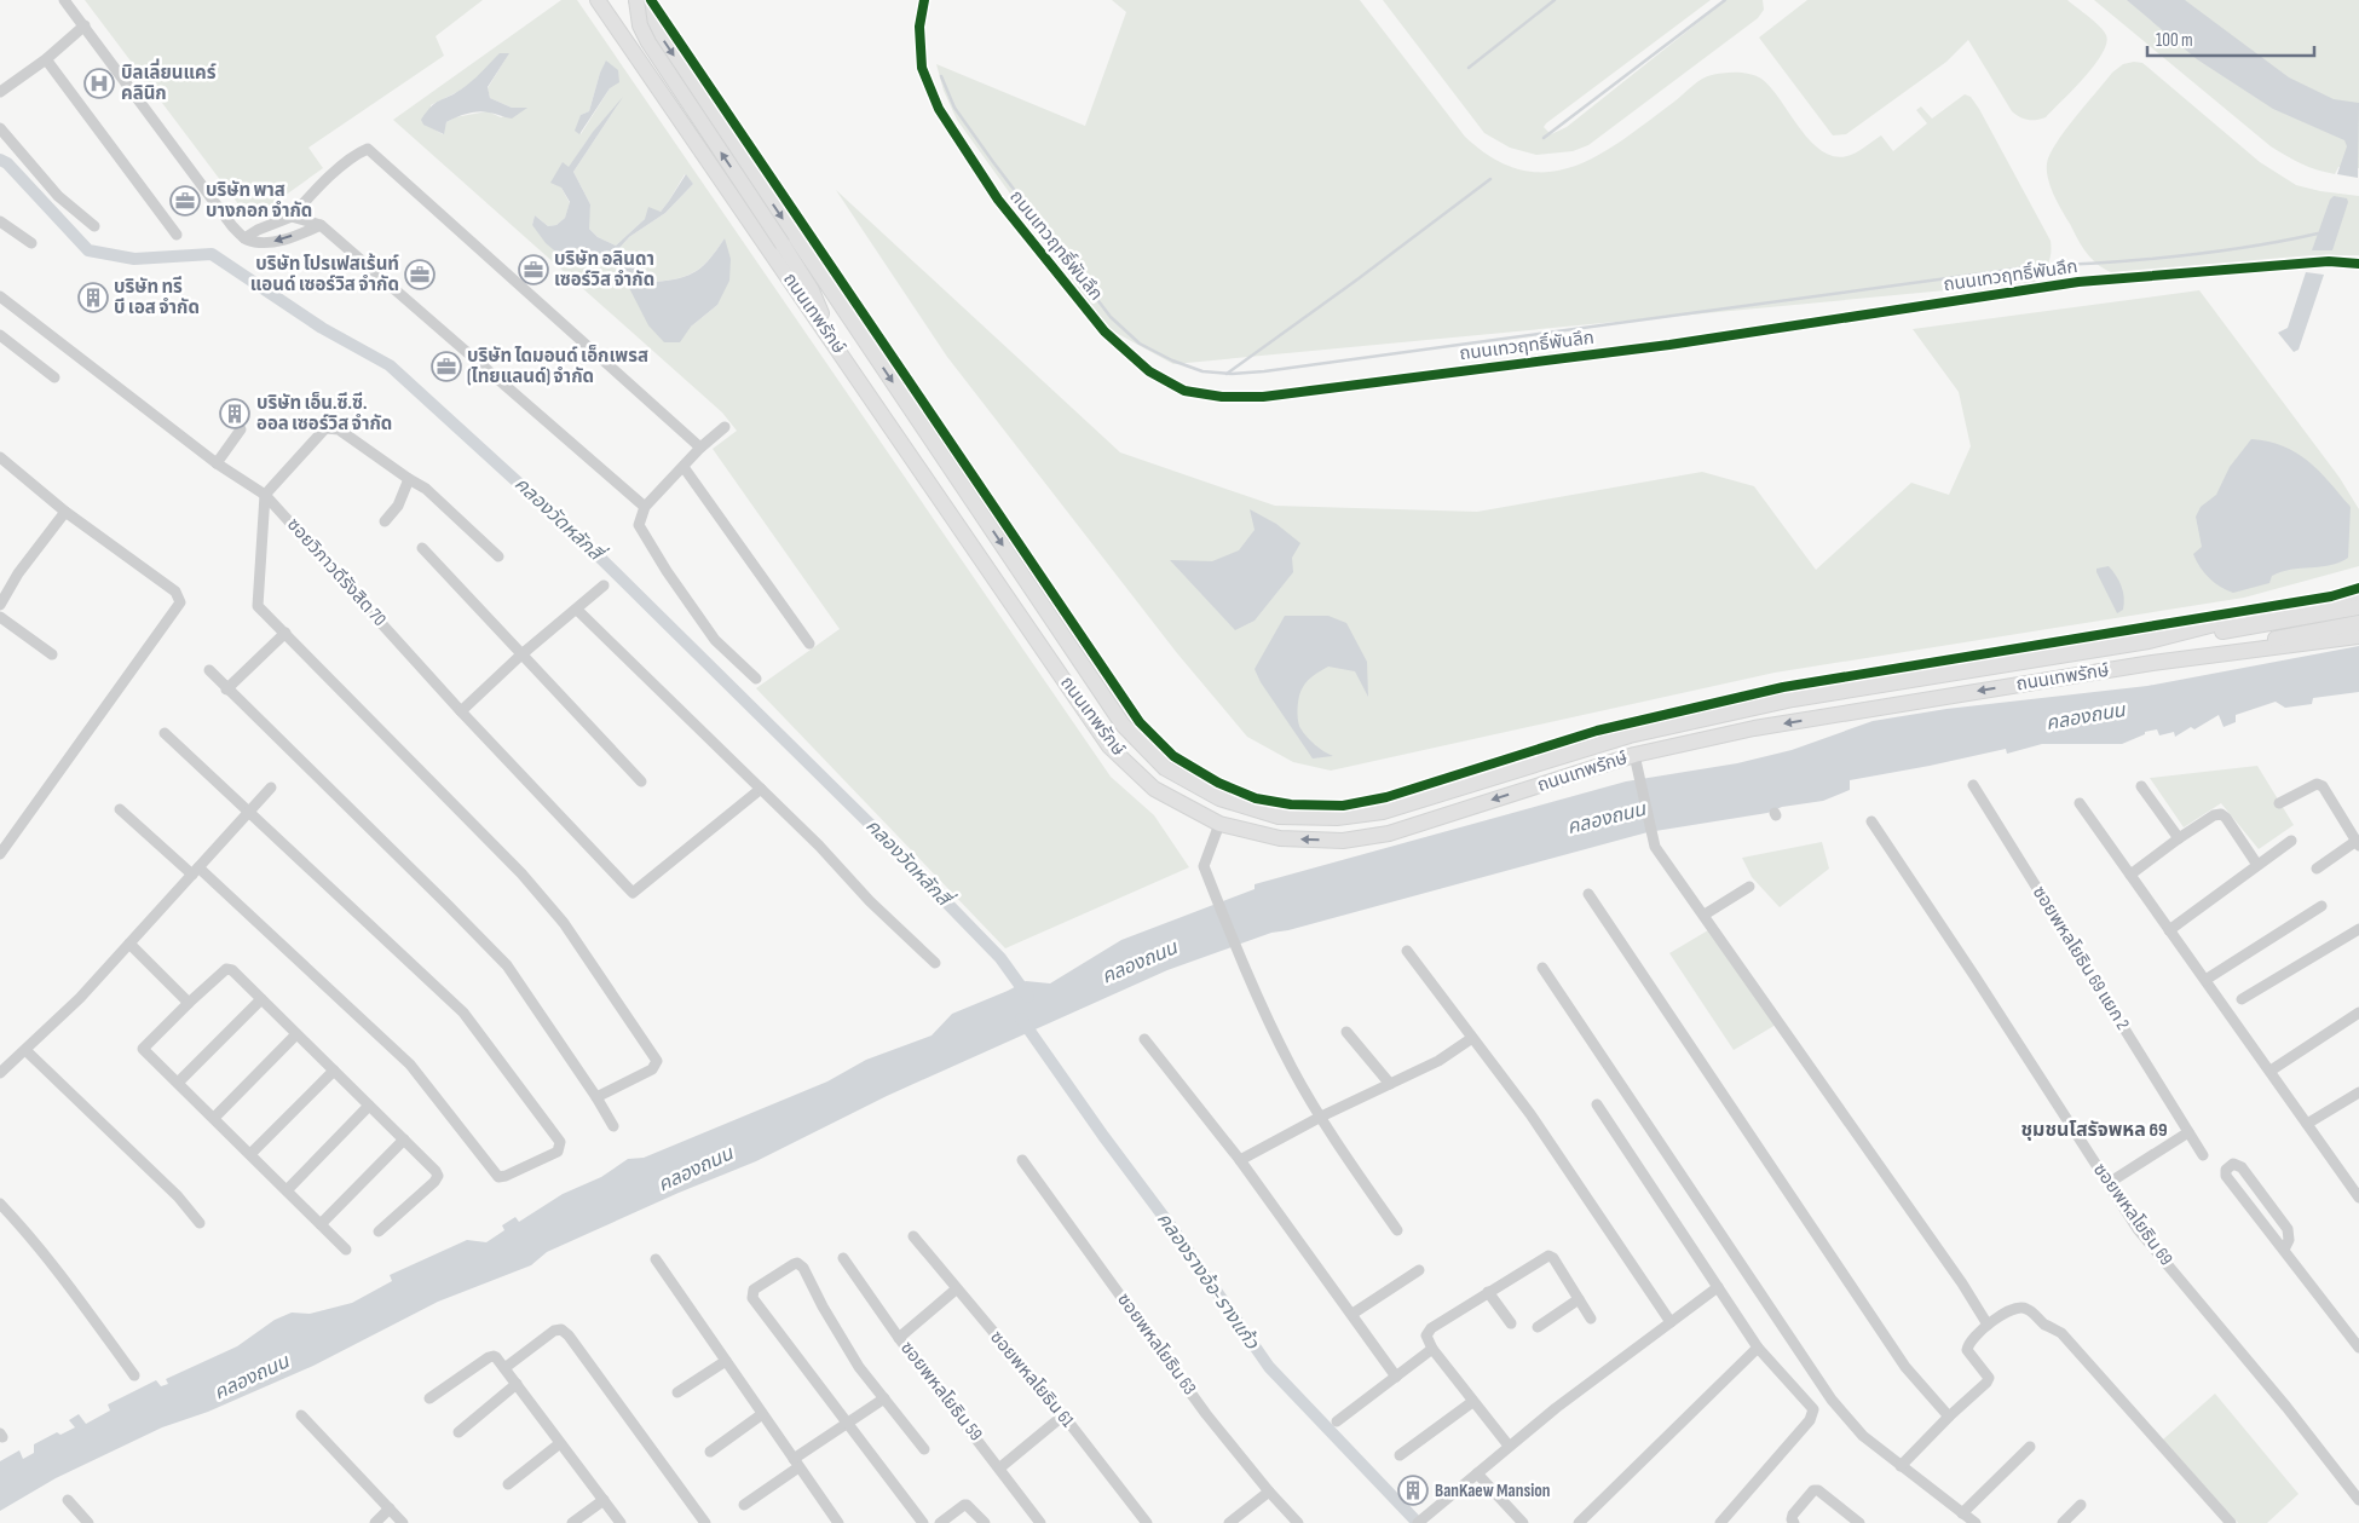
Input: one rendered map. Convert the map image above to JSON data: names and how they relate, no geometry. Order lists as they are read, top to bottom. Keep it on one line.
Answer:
{"streets":{"main road":["ถนนเทพรักษ์"],"street":["ถนนเทวฤทธิ์พันลึก","ซอยวิภาวดีรังสิต 70","ซอยพหลโยธิน 69 แยก 2","ซอยพหลโยธิน 69","ซอยพหลโยธิน 63","ซอยพหลโยธิน 61","ซอยพหลโยธิน 59"]},"districts":["ชุมชนโสรัจพหล 69"],"water":["คลองวัดหลักสี่","คลองถนน","คลองรางอ้อ-รางแก้ว"],"places":{"hospital":["บิลเลี่ยนแคร์ คลินิก"],"office":["บริษัท พาส บางกอก จำกัด","บริษัท อลินดา เซอร์วิส จำกัด","บริษัท โปรเฟสเร้นท์ แอนด์ เซอร์วิส จำกัด","บริษัท ไดมอนด์ เอ็กเพรส (ไทยแลนด์) จำกัด"],"building":["บริษัท ทรี บี เอส จำกัด","บริษัท เอ็น.ซี.ซี. ออล เซอร์วิส จำกัด","BanKaew Mansion"]},"scale_bar":"100 m"}
